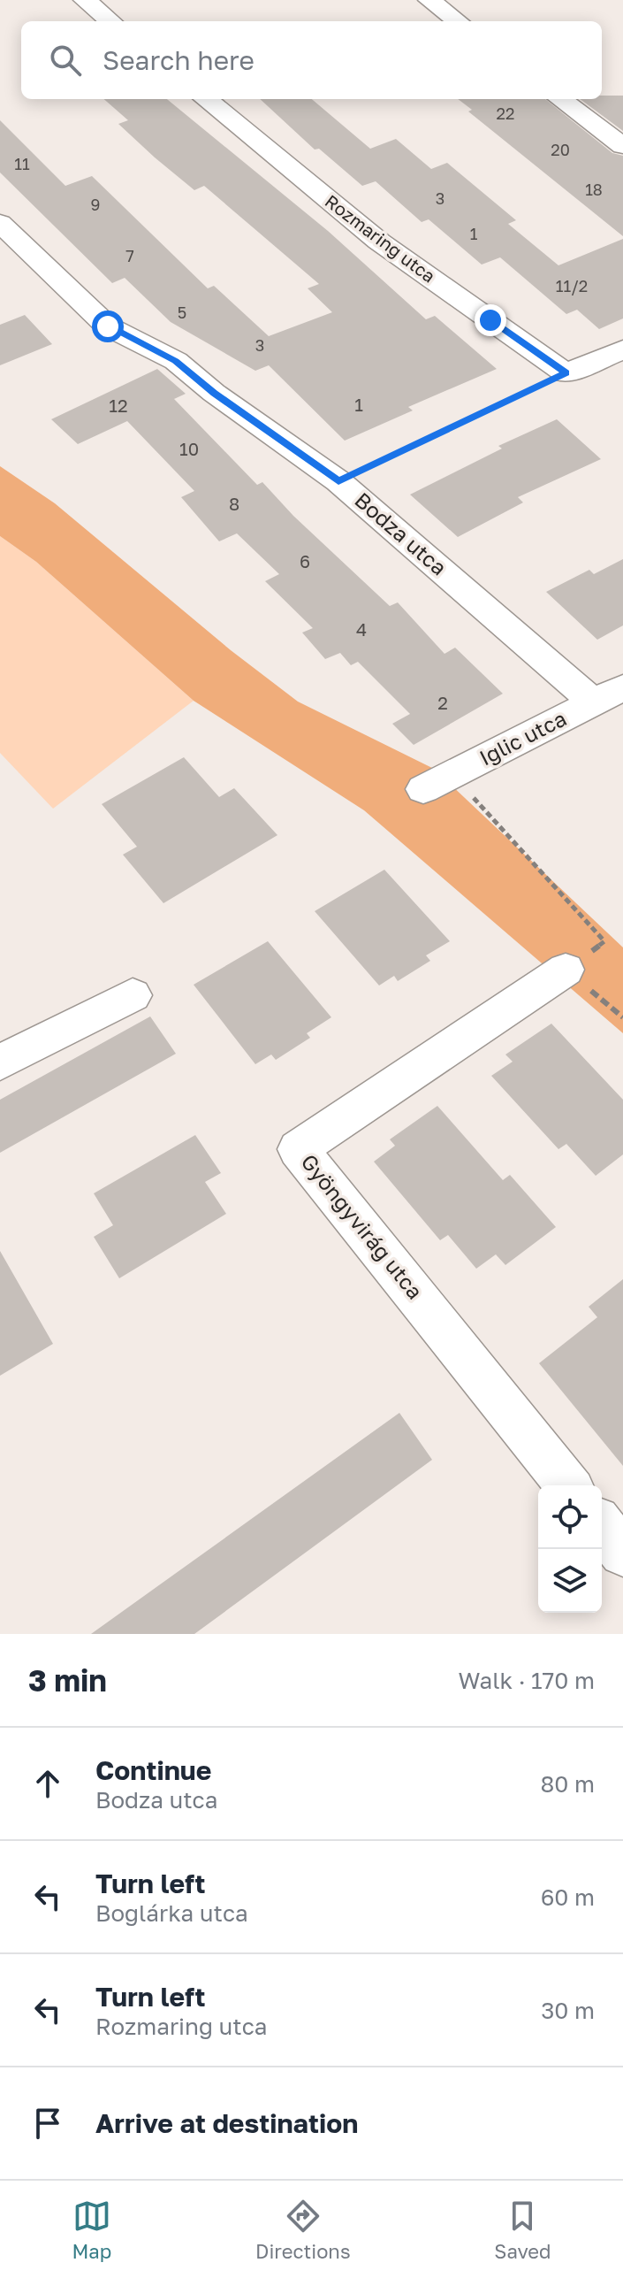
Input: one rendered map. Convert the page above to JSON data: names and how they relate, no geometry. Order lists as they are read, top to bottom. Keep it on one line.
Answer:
{"streets":{"street":["Rozmaring utca","Bodza utca","Iglic utca","Gyöngyvirág utca"]},"crossings":[["Bodza utca","Iglic utca"]],"house_numbers":["22","20","11","18","3","9","1","7","11/2","5","3","1","12","10","8","6","4","2"],"page":{"search":"Search here","heading":["3 min","Walk · 170 m"],"list":[["Continue","Bodza utca","80 m"],["Turn left","Boglárka utca","60 m"],["Turn left","Rozmaring utca","30 m"],"Arrive at destination"],"nav":["Map","Directions","Saved"]}}
